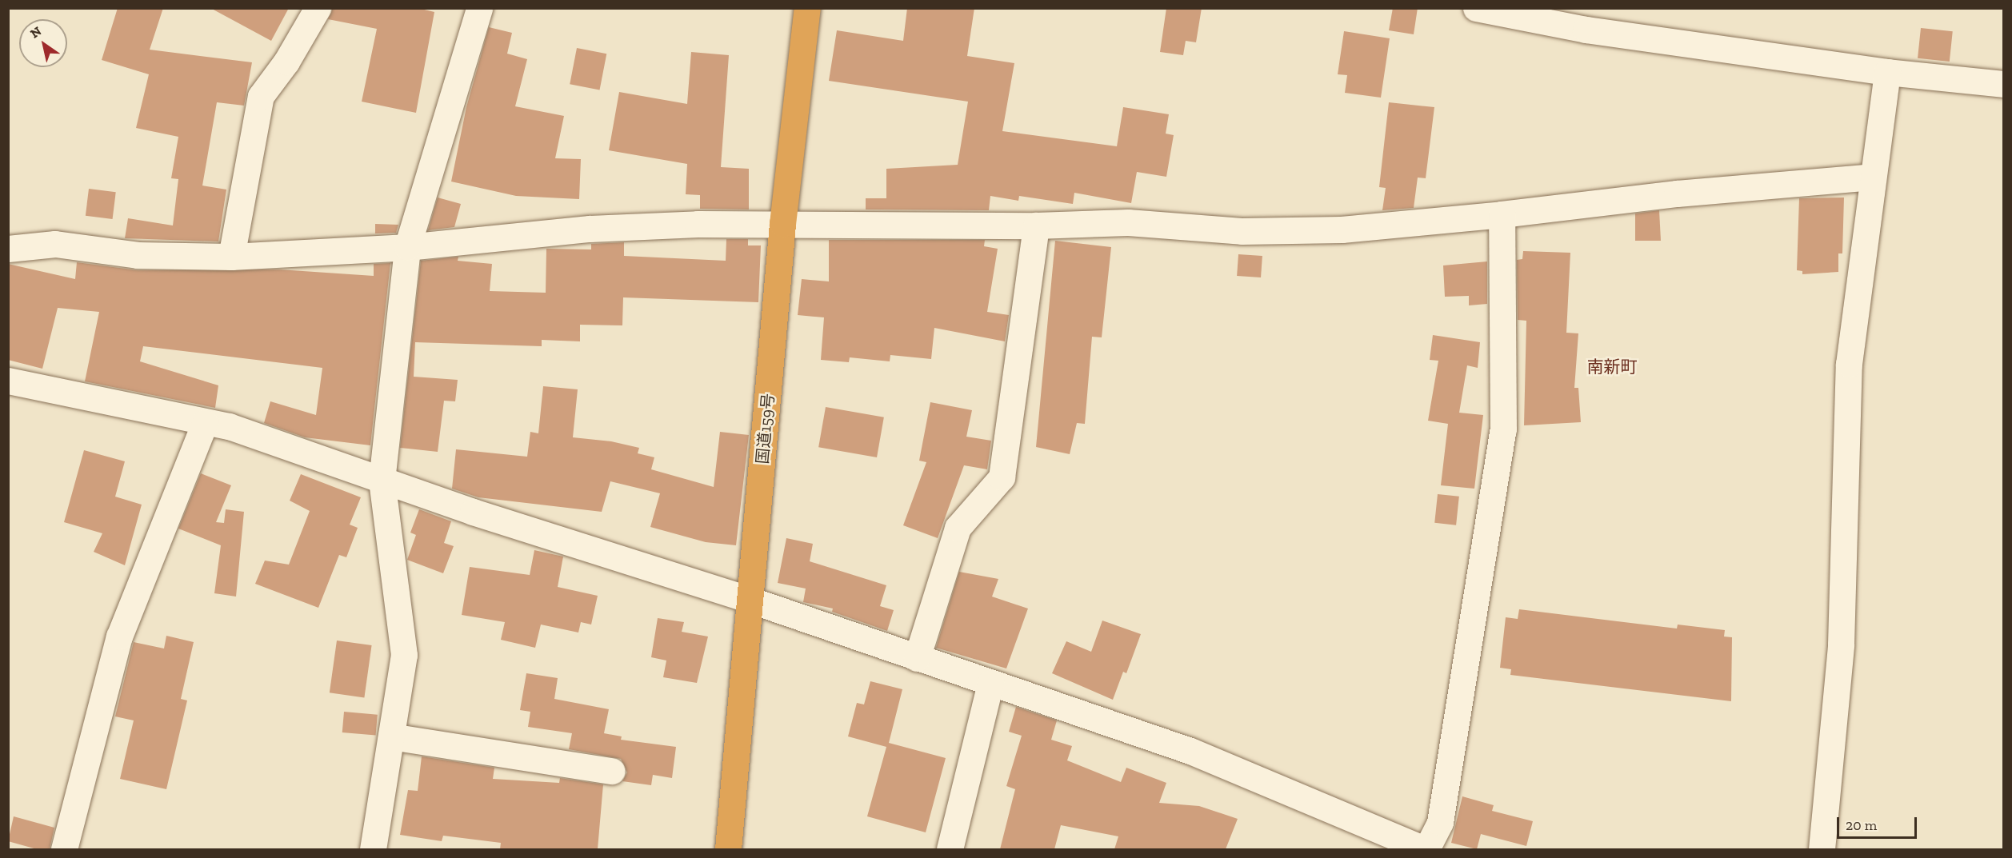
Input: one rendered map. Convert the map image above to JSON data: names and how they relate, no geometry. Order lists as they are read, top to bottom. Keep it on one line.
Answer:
{"streets":{"highway":["国道159号"]},"districts":["南新町"],"scale_bar":"20 m","north":"top left"}
